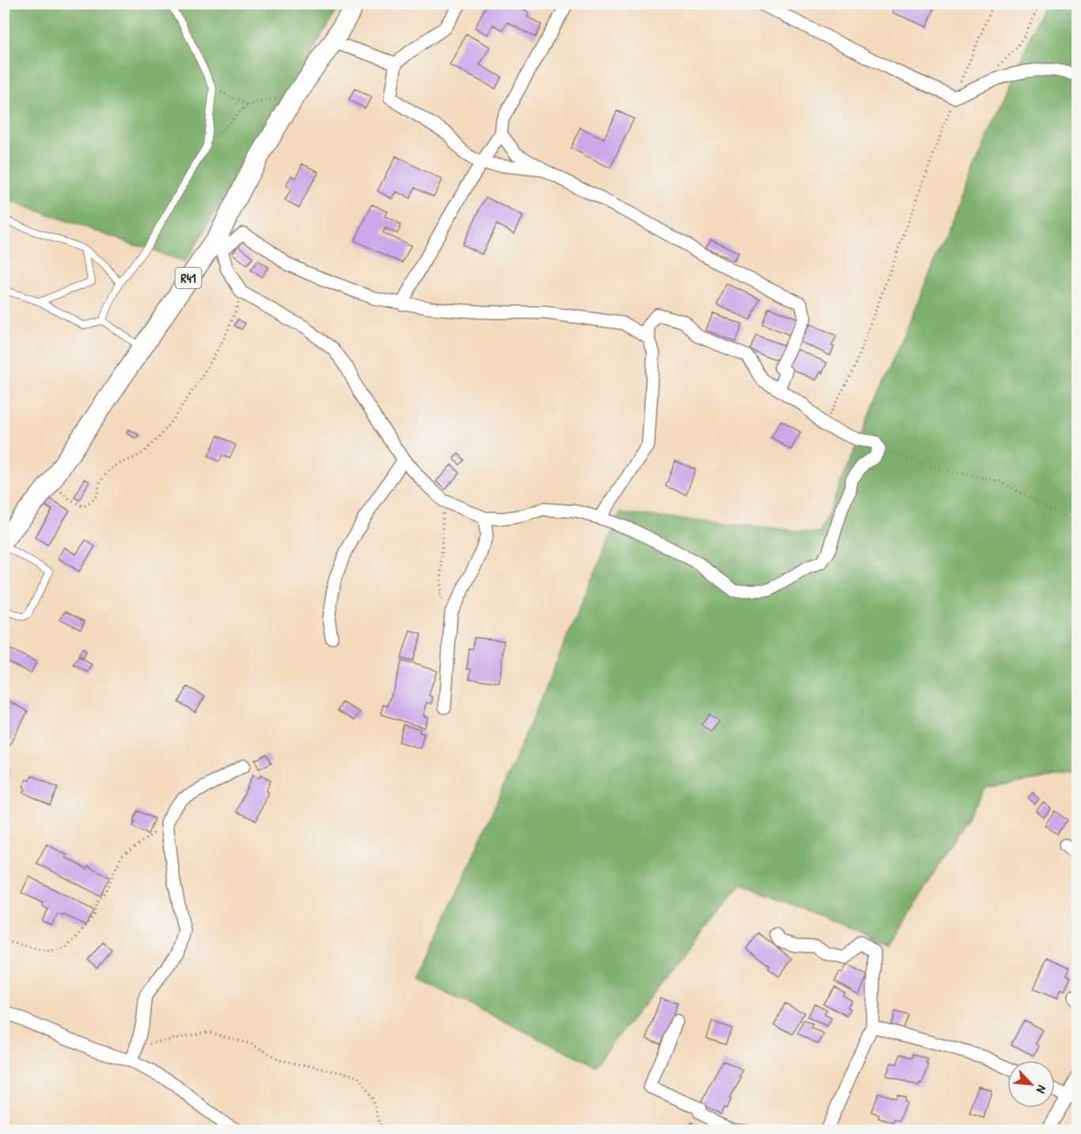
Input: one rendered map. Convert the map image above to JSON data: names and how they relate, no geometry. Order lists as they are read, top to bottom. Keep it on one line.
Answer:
{"streets":{"main road":["R41"]},"north":"bottom right"}
